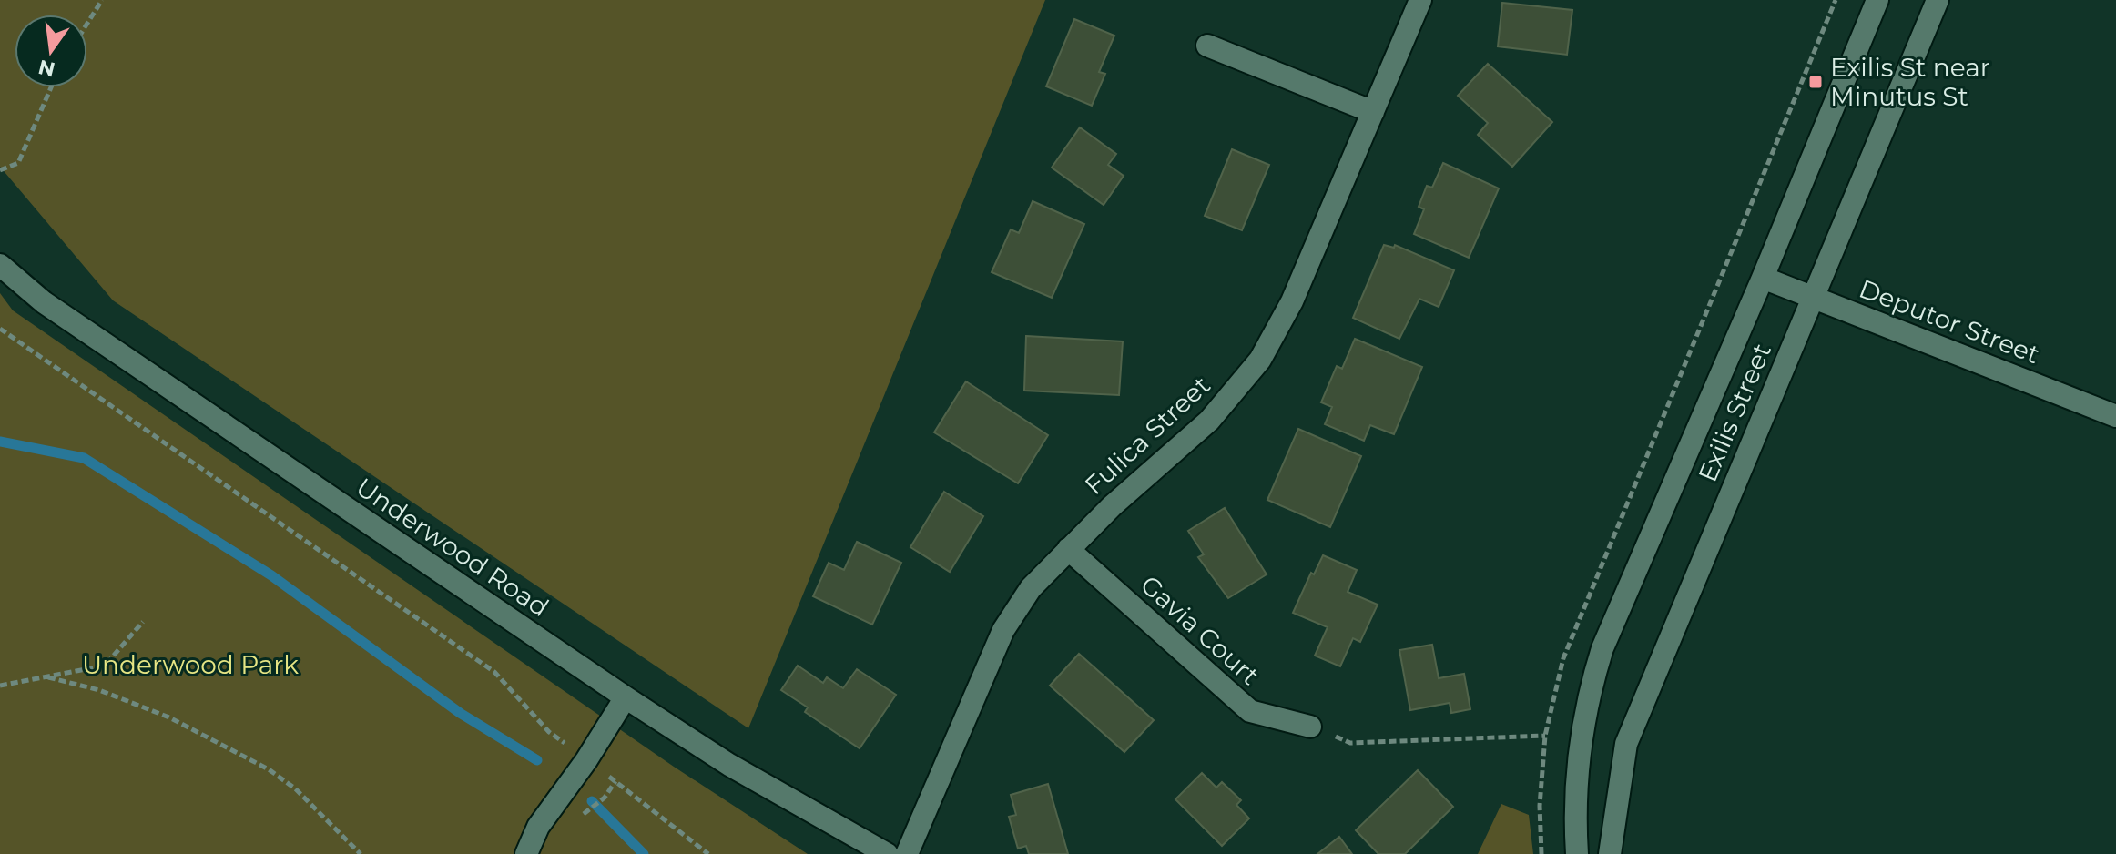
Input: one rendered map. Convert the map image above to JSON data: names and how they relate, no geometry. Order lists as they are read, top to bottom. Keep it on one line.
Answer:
{"streets":{"street":["Deputor Street","Exilis Street","Fulica Street","Underwood Road","Gavia Court"]},"crossings":[["Deputor Street","Exilis Street"],["Fulica Street","Gavia Court"]],"parks":["Underwood Park"],"places":{"transit":["Exilis St near Minutus St"]},"north":"bottom"}
